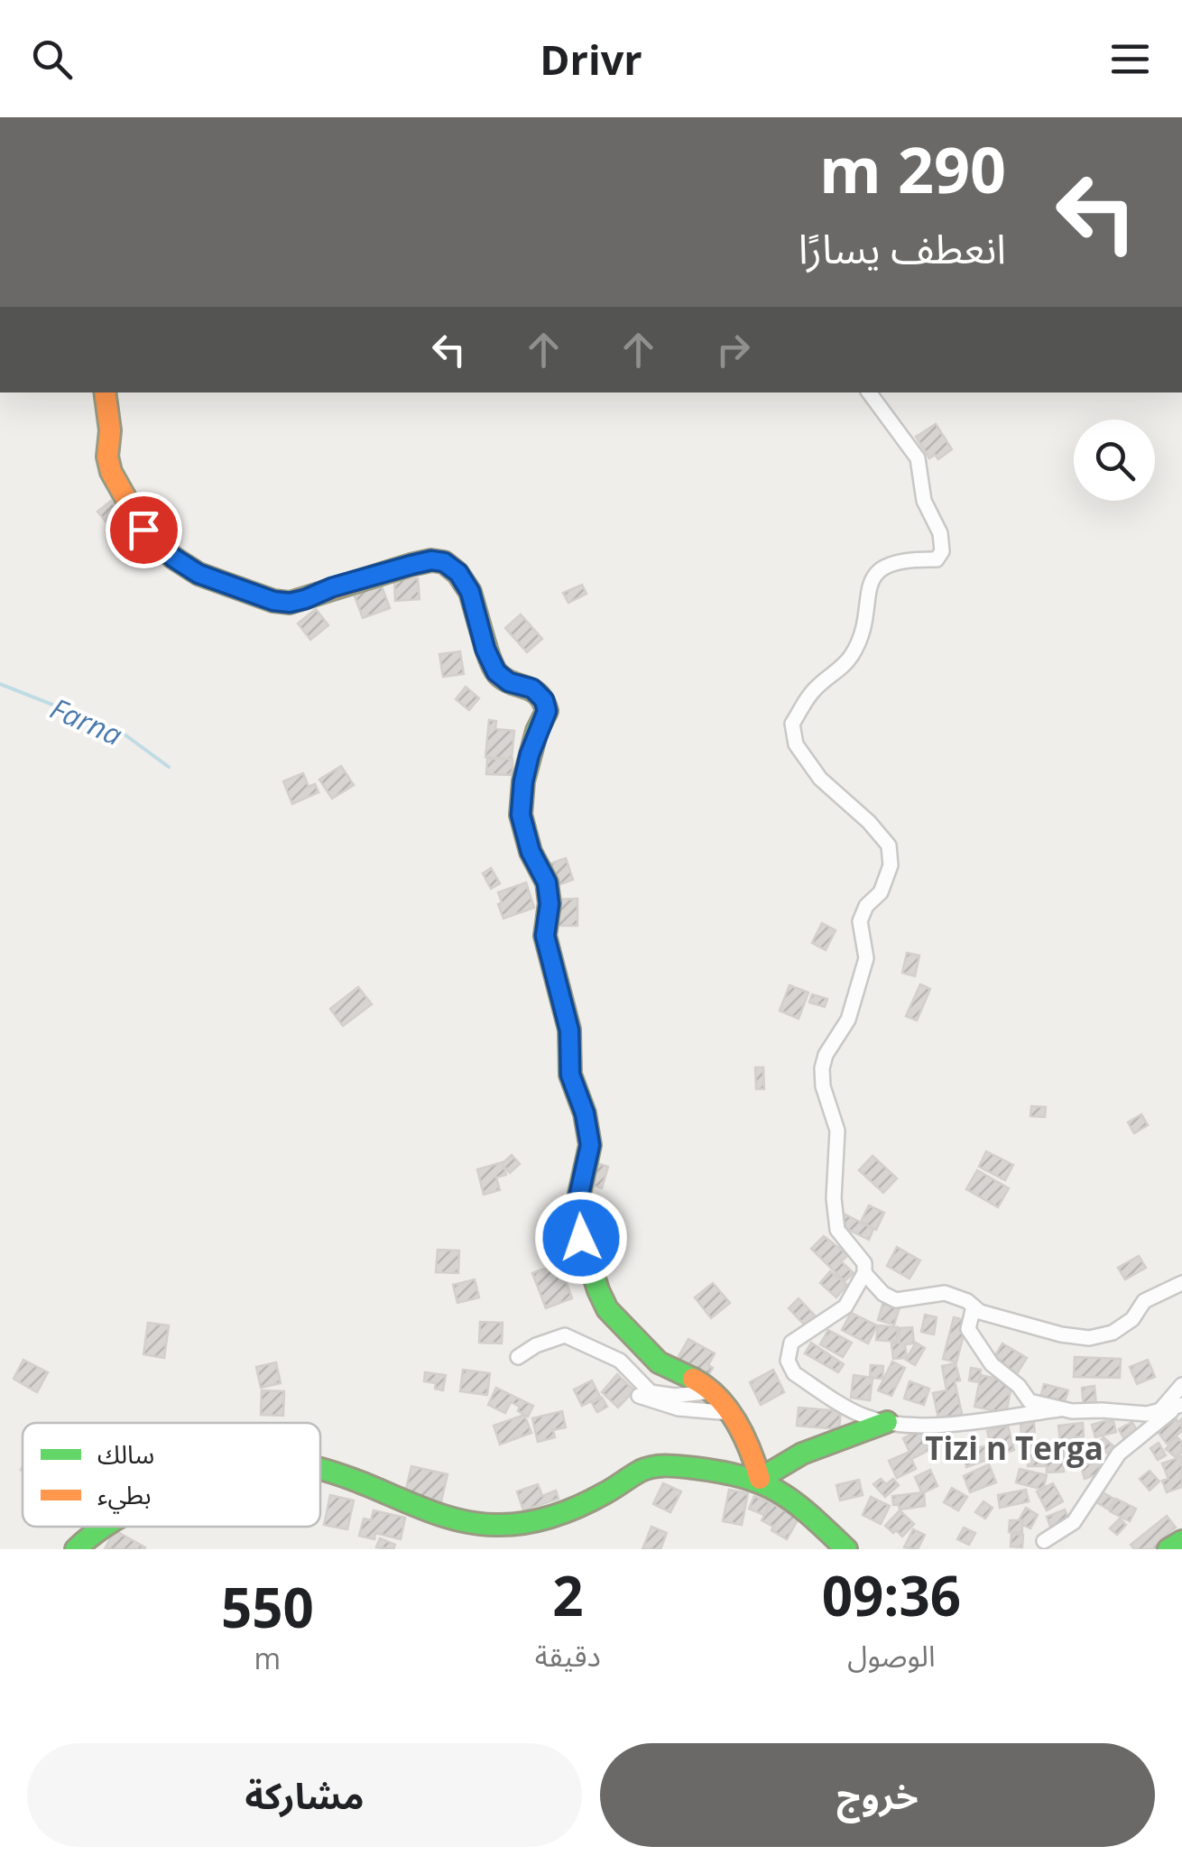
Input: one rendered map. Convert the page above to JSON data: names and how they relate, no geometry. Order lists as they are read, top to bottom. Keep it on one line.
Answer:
{"districts":["Tizi n Terga"],"water":["Farna"],"legend":["سالك","بطيء"],"page":{"header":"Drivr","turn":["290 m","انعطف يسارًا"],"eta":["09:36","الوصول","2","دقيقة","550","m"],"buttons":["خروج","مشاركة"]}}
